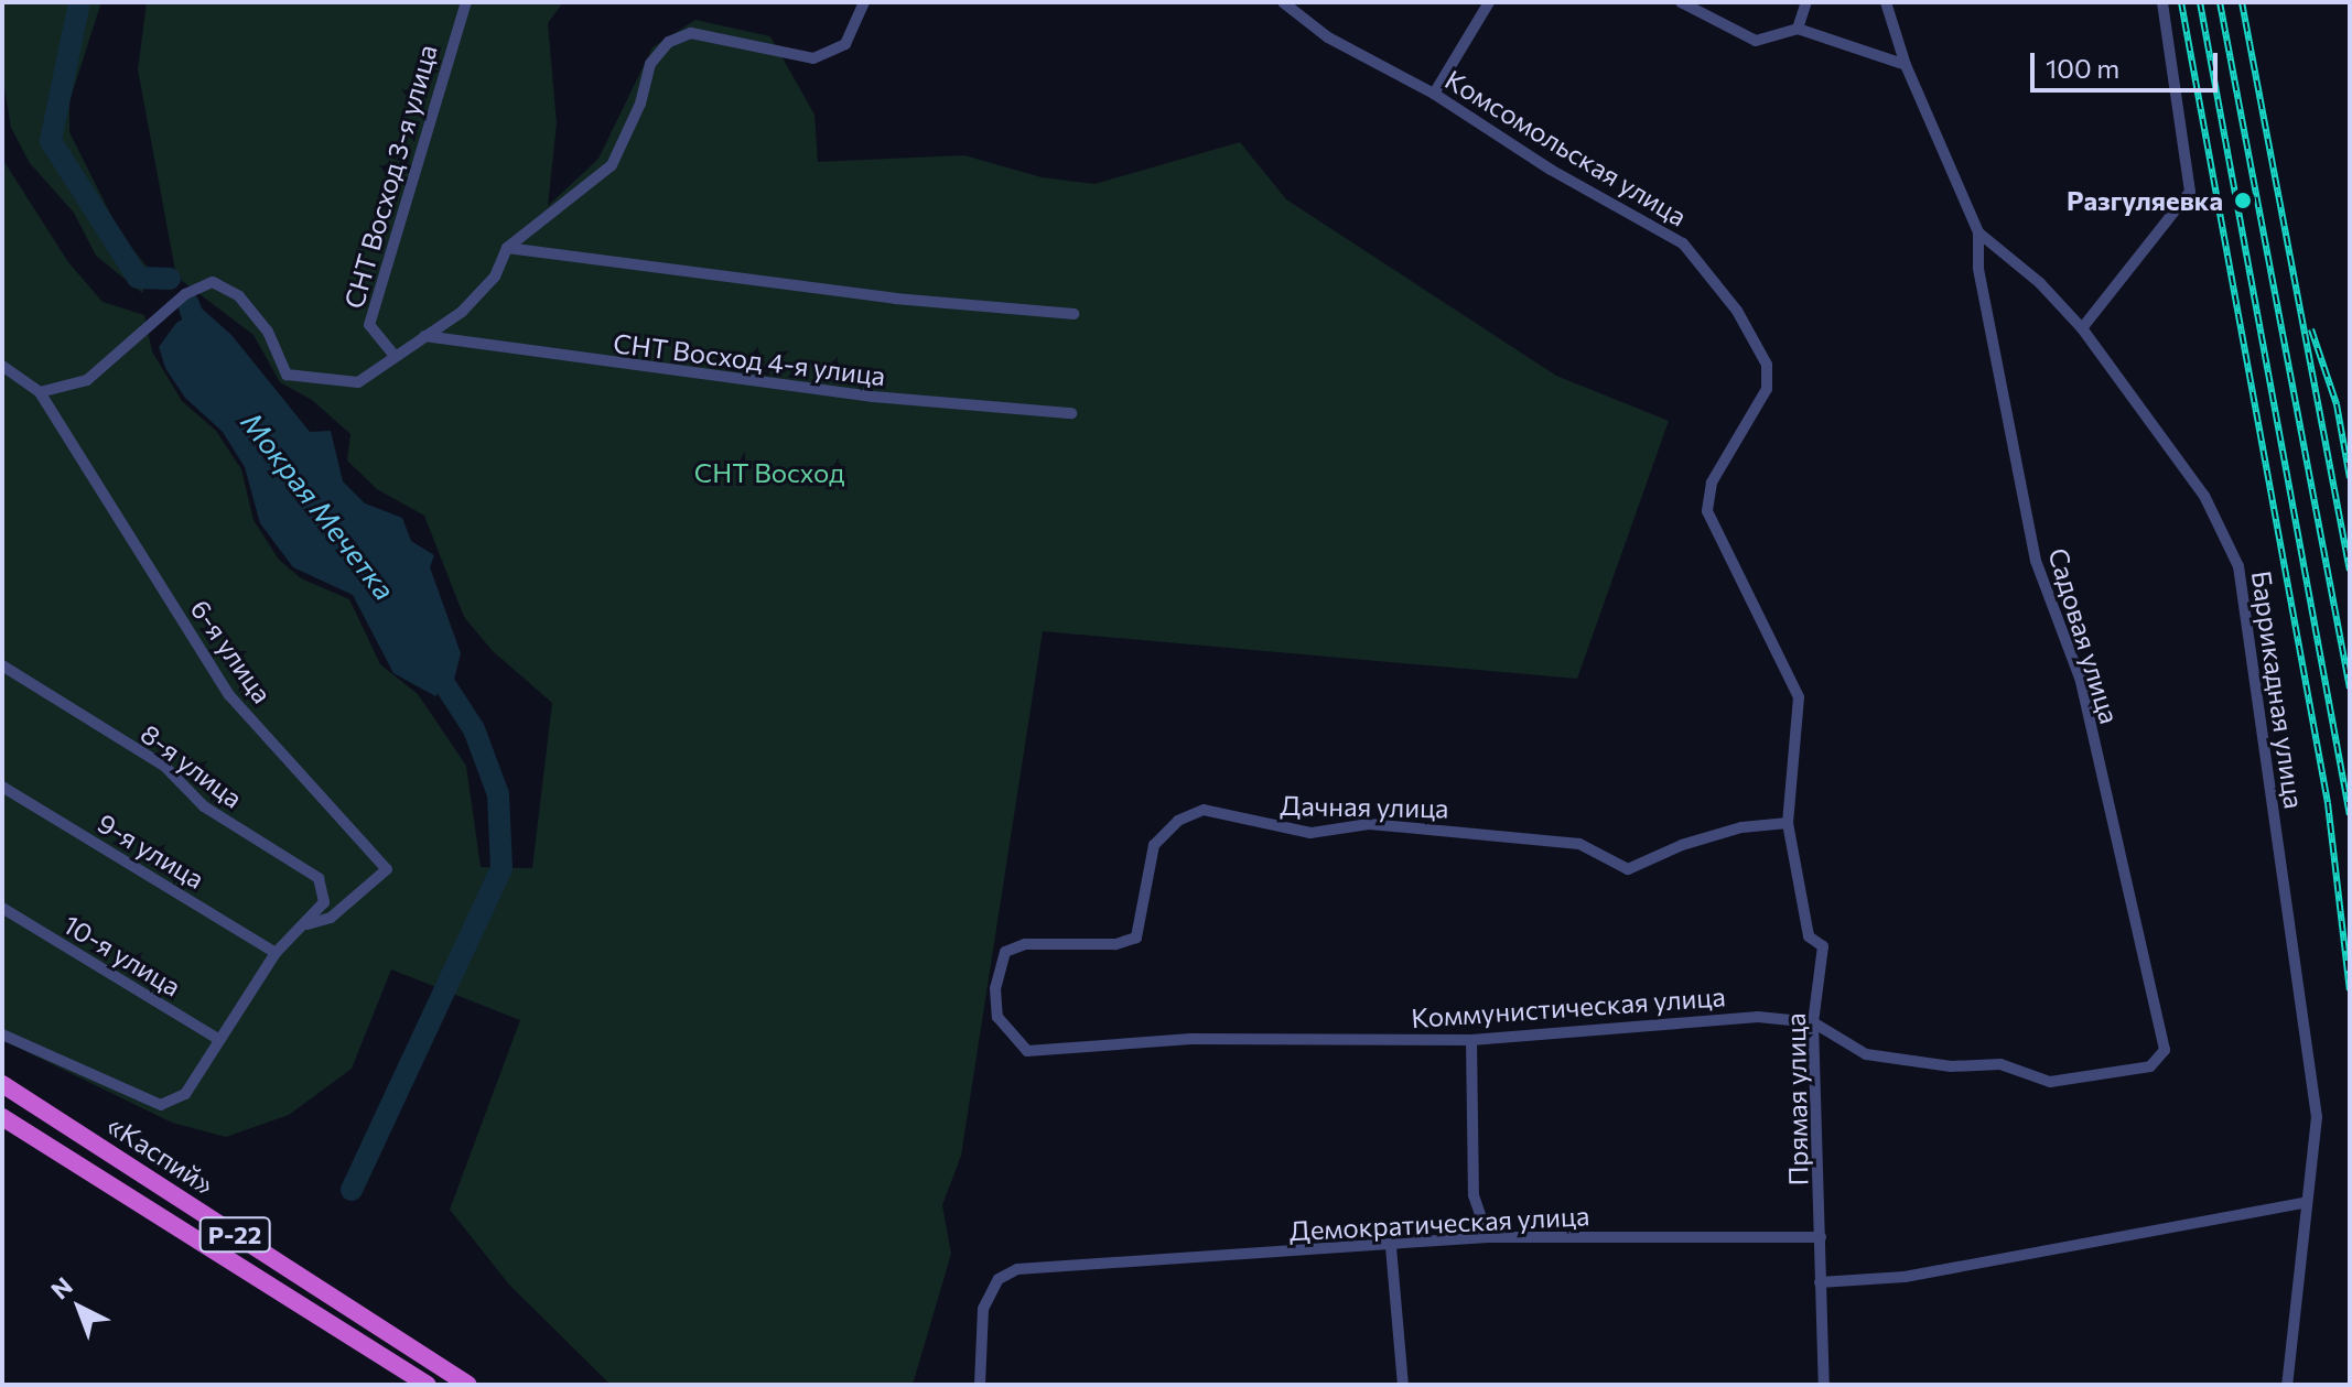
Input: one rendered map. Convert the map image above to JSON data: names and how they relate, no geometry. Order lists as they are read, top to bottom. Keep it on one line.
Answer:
{"streets":{"highway":["«Каспий»","Р-22"],"street":["Комсомольская улица","СНТ Восход 3-я улица","СНТ Восход 4-я улица","Садовая улица","6-я улица","Баррикадная улица","8-я улица","Дачная улица","9-я улица","10-я улица","Коммунистическая улица","Прямая улица","Демократическая улица"]},"crossings":[["Комсомольская улица","Дачная улица"],["Комсомольская улица","Прямая улица"],["Садовая улица","Баррикадная улица"],["Садовая улица","Коммунистическая улица"],["6-я улица","8-я улица"],["8-я улица","9-я улица"],["8-я улица","10-я улица"],["Дачная улица","Коммунистическая улица"],["Дачная улица","Прямая улица"],["Коммунистическая улица","Прямая улица"],["Прямая улица","Демократическая улица"]],"water":["Мокрая Мечетка"],"parks":["СНТ Восход"],"places":["Разгуляевка"],"scale_bar":"100 m","north":"top left"}
